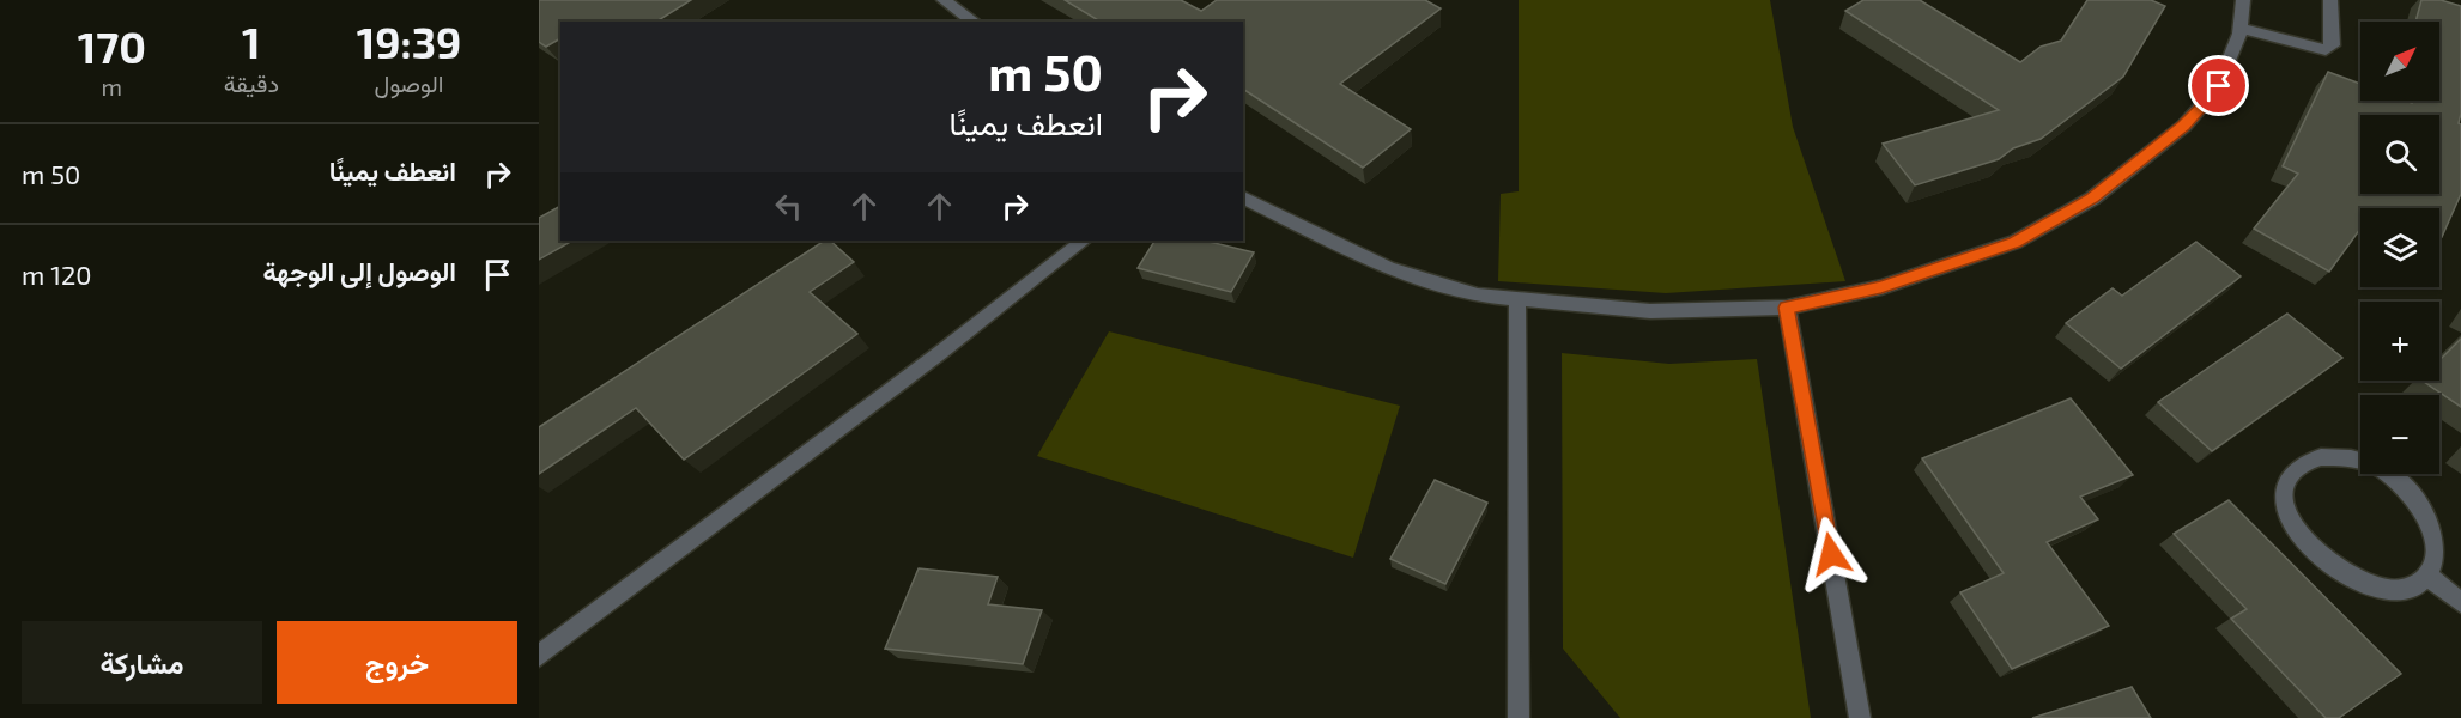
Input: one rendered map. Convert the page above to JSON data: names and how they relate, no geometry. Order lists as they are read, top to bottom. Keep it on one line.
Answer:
{"north":"top right","page":{"eta":["19:39","الوصول","1","دقيقة","170","m"],"map_buttons":["+","−"],"turn":["50 m","انعطف يمينًا"],"list":[{"name":"انعطف يمينًا","value":"50 m"},{"name":"الوصول إلى الوجهة","value":"120 m"}],"buttons":["خروج","مشاركة"]}}
